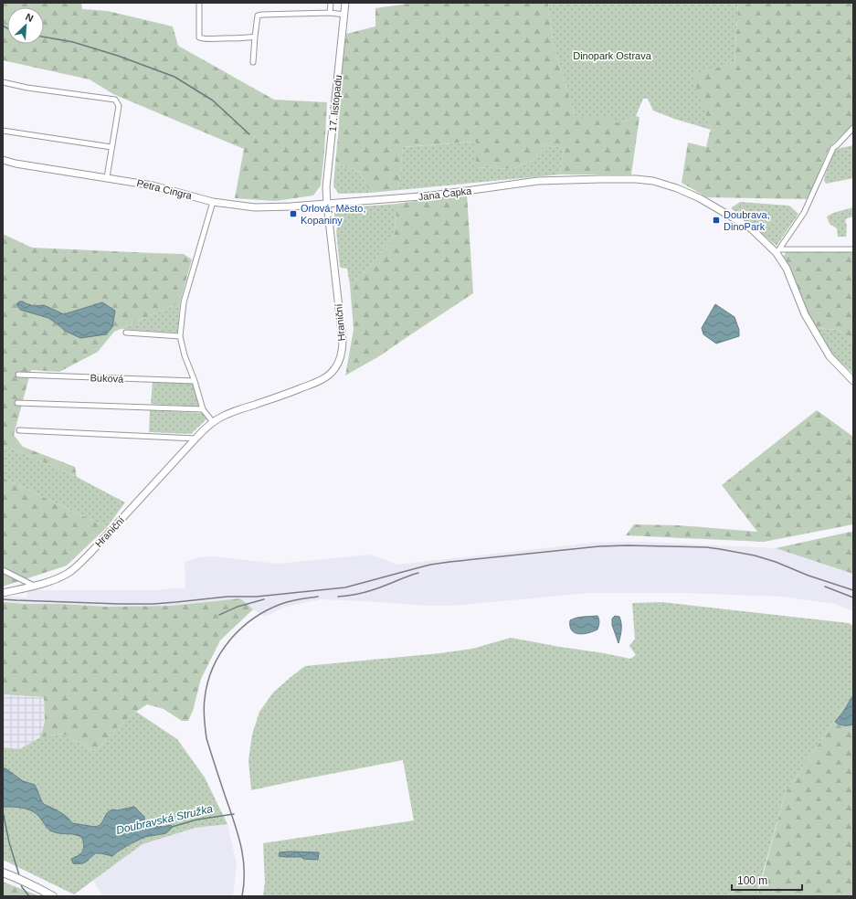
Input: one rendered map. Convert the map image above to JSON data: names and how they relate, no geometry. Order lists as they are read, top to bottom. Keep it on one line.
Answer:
{"streets":{"street":["17. listopadu","Petra Cingra","Jana Čapka","Hraniční","Buková"]},"crossings":[["17. listopadu","Petra Cingra"],["17. listopadu","Jana Čapka"],["17. listopadu","Hraniční"],["Petra Cingra","Jana Čapka"],["Petra Cingra","Hraniční"],["Jana Čapka","Hraniční"]],"water":["Doubravská Stružka"],"parks":["Dinopark Ostrava"],"places":{"transit":["Orlová, Město, Kopaniny","Doubrava, DinoPark"]},"scale_bar":"100 m","north":"top right"}
